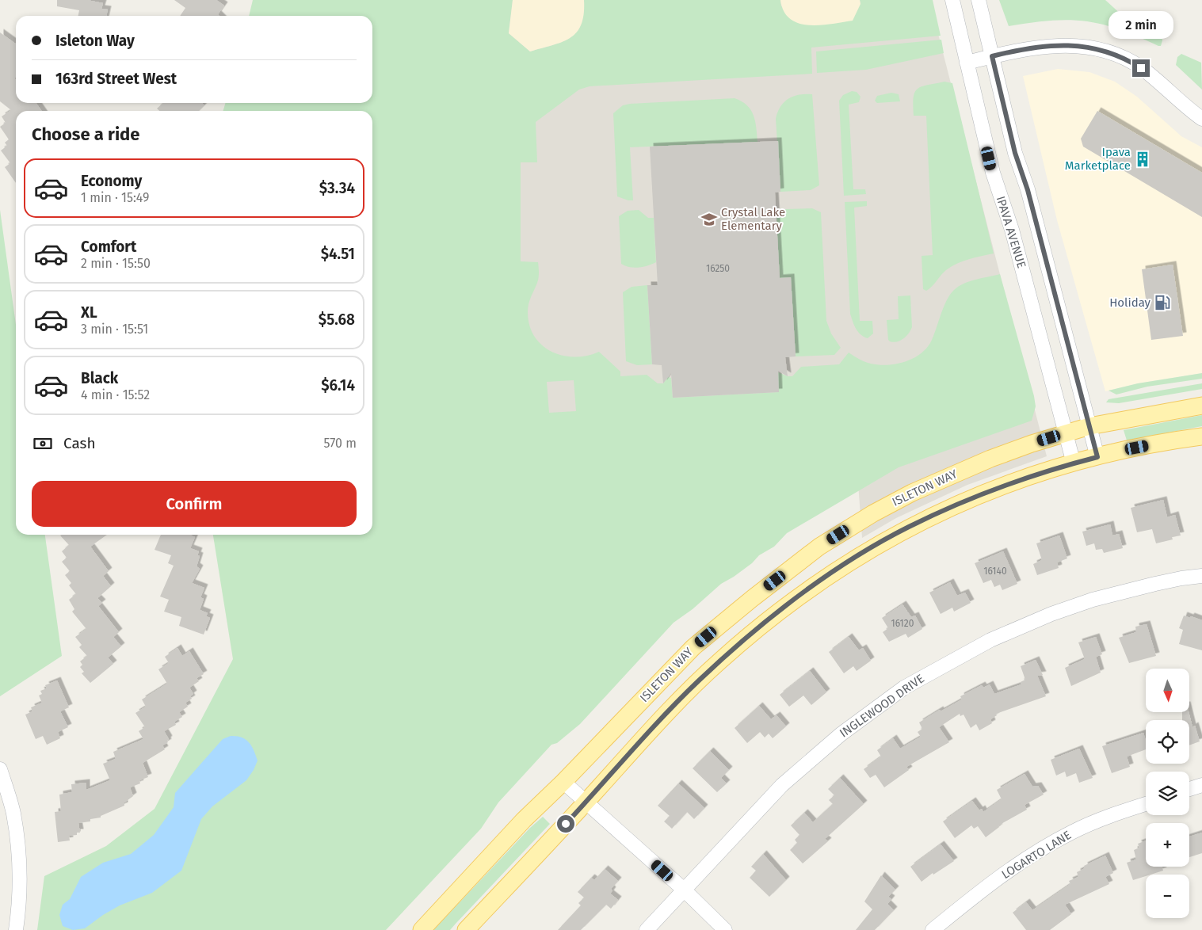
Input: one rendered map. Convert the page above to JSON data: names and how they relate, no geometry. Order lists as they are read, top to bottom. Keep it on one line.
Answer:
{"streets":{"main road":["ISLETON WAY"],"street":["IPAVA AVENUE","INGLEWOOD DRIVE","LOGARTO LANE"]},"crossings":[["IPAVA AVENUE","ISLETON WAY"]],"places":{"building":["Ipava Marketplace"],"school or university":["Crystal Lake Elementary"],"fuel station":["Holiday"]},"house_numbers":["16250","16140","16120"],"north":"bottom","page":{"bubble":"2 min","banner":["Isleton Way","163rd Street West"],"heading":"Choose a ride","list":[{"name":"Economy","note":"1 min · 15:49","value":"$3.34"},{"name":"Comfort","note":"2 min · 15:50","value":"$4.51"},{"name":"XL","note":"3 min · 15:51","value":"$5.68"},{"name":"Black","note":"4 min · 15:52","value":"$6.14"}],"pay":["Cash","570 m"],"buttons":"Confirm","map_buttons":["+","−"]}}
